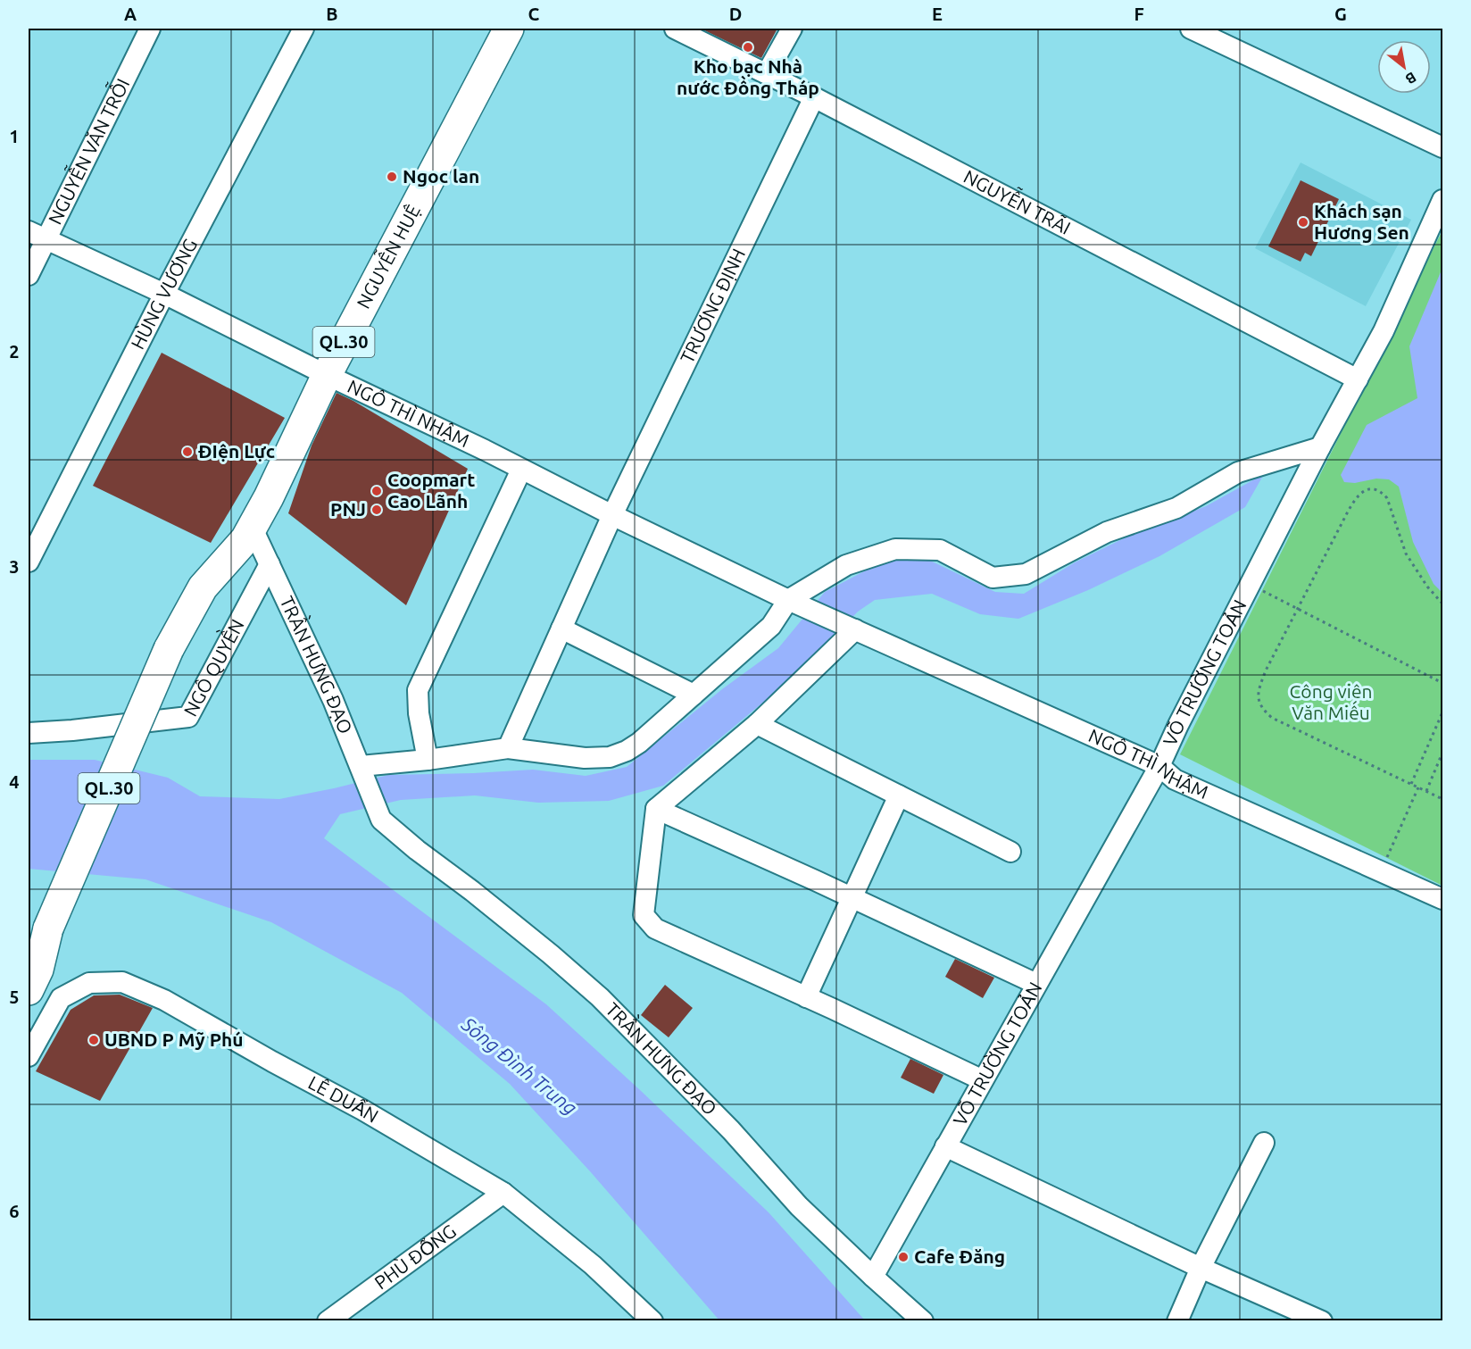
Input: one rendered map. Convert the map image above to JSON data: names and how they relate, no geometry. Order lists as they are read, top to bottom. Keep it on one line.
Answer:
{"streets":{"highway":["NGUYỄN HUỆ","QL.30"],"street":["NGUYỄN VĂN TRỖI","NGUYỄN TRÃI","HÙNG VƯƠNG","TRƯƠNG ĐỊNH","NGÔ THÌ NHẬM","TRẦN HƯNG ĐẠO","NGÔ QUYỀN","VÕ TRƯỜNG TOẢN","LÊ DUẨN","PHÙ ĐỔNG"]},"crossings":[["NGUYỄN VĂN TRỖI","NGÔ THÌ NHẬM"],["NGUYỄN TRÃI","TRƯƠNG ĐỊNH"],["NGUYỄN TRÃI","VÕ TRƯỜNG TOẢN"],["NGUYỄN HUỆ","QL.30"],["NGUYỄN HUỆ","NGÔ THÌ NHẬM"],["NGUYỄN HUỆ","TRẦN HƯNG ĐẠO"],["HÙNG VƯƠNG","NGÔ THÌ NHẬM"],["TRƯƠNG ĐỊNH","NGÔ THÌ NHẬM"],["NGÔ THÌ NHẬM","VÕ TRƯỜNG TOẢN"],["TRẦN HƯNG ĐẠO","NGÔ QUYỀN"],["TRẦN HƯNG ĐẠO","VÕ TRƯỜNG TOẢN"],["LÊ DUẨN","PHÙ ĐỔNG"]],"water":["Sông Đình Trung"],"parks":["Công viên Văn Miếu"],"places":["Kho bạc Nhà nước Đồng Tháp","Ngoc lan","Khách sạn Hương Sen","ĐIện Lực","Coopmart Cao Lãnh","PNJ","UBND P Mỹ Phú","Cafe Đăng"],"north":"bottom right","grid":{"columns":["A","B","C","D","E","F","G"],"rows":["1","2","3","4","5","6"]}}
